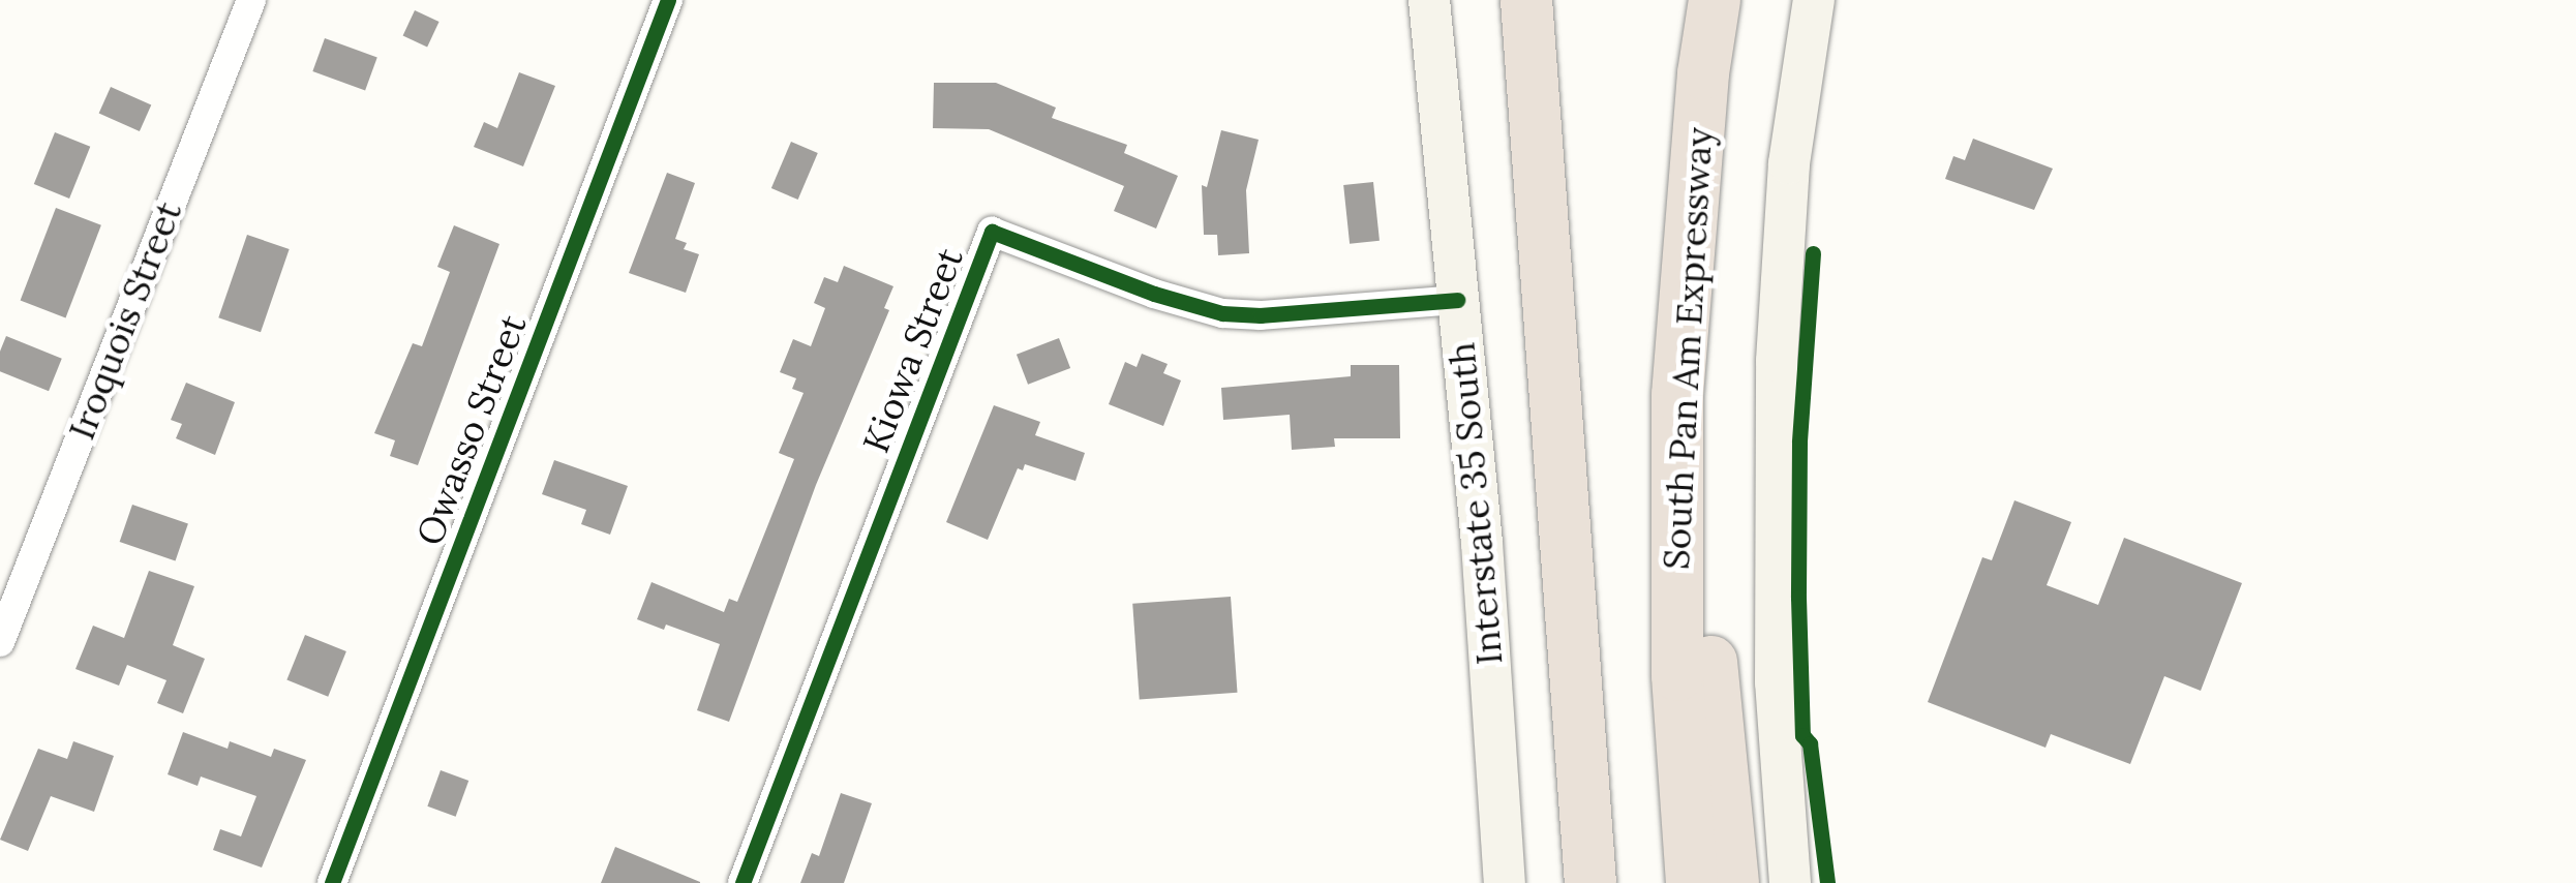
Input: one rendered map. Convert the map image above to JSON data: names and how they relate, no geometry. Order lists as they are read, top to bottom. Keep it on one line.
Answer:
{"streets":{"highway":["South Pan Am Expressway"],"main road":["Interstate 35 South"],"street":["Iroquois Street","Kiowa Street","Owasso Street"]},"crossings":[["Kiowa Street","Interstate 35 South"]]}
